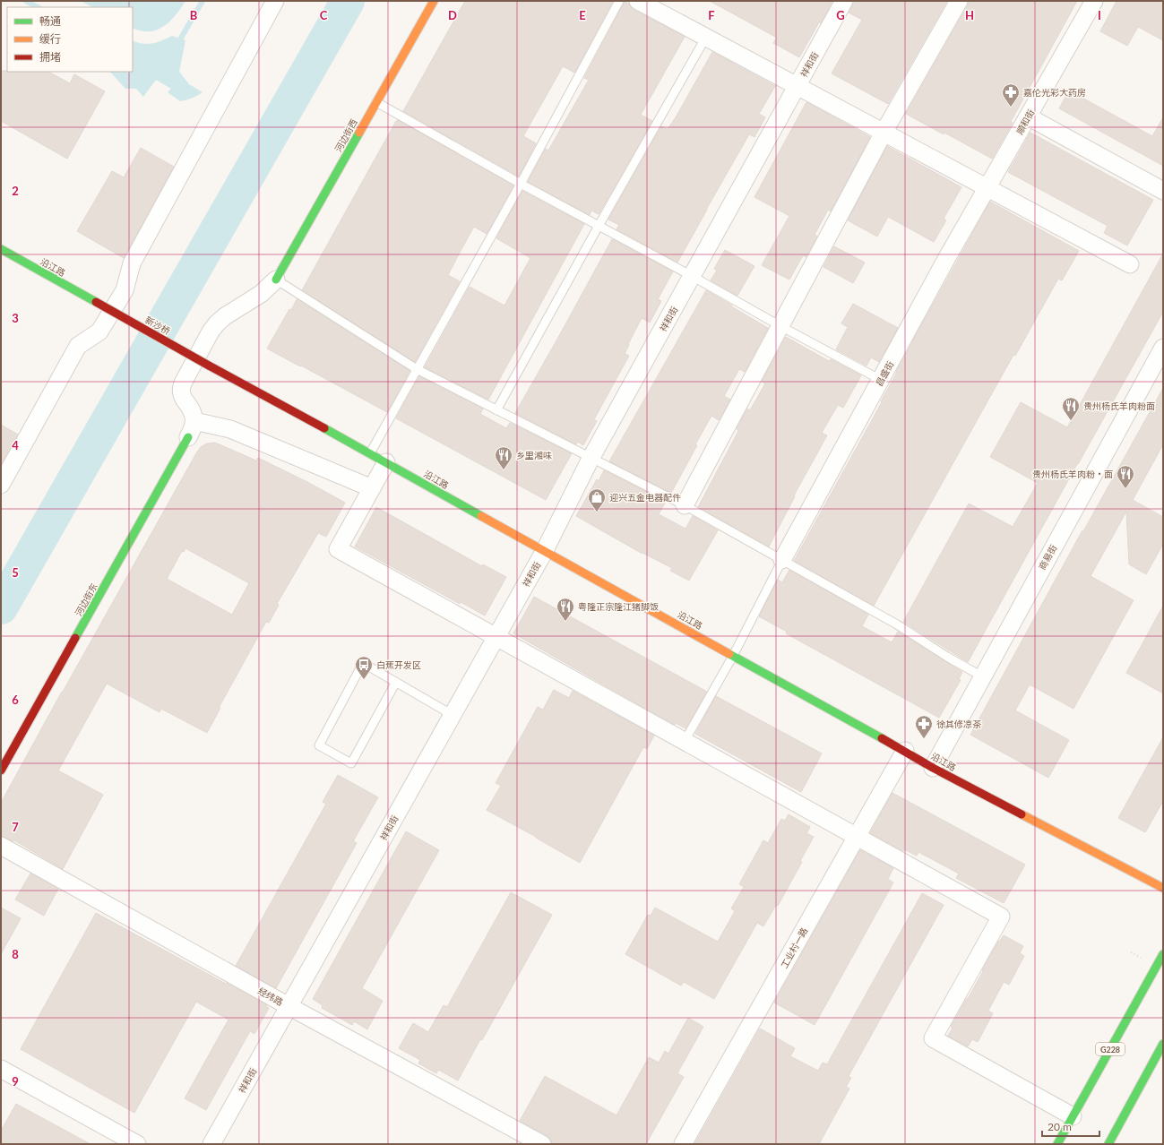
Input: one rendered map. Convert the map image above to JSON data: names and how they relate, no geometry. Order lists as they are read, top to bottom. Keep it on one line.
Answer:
{"streets":{"main road":["河边街西","沿江路","新沙桥","河边街东","G228"],"street":["祥和街","順和街","昌盛街","商易街","工业村一路","经纬路"]},"crossings":[["祥和街","沿江路"],["祥和街","经纬路"],["順和街","昌盛街"],["沿江路","新沙桥"],["沿江路","商易街"],["沿江路","工业村一路"]],"places":{"pharmacy":["嘉伦光彩大药房","徐其修凉茶"],"restaurant":["贵州杨氏羊肉粉面","乡里湘味","贵州杨氏羊肉粉・面","粤隆正宗隆江猪脚饭"],"shop":["迎兴五金电器配件"],"bus stop":["白蕉开发区"]},"legend":["畅通","缓行","拥堵"],"scale_bar":"20 m","grid":{"columns":["B","C","D","E","F","G","H","I"],"rows":["2","3","4","5","6","7","8","9"]}}
